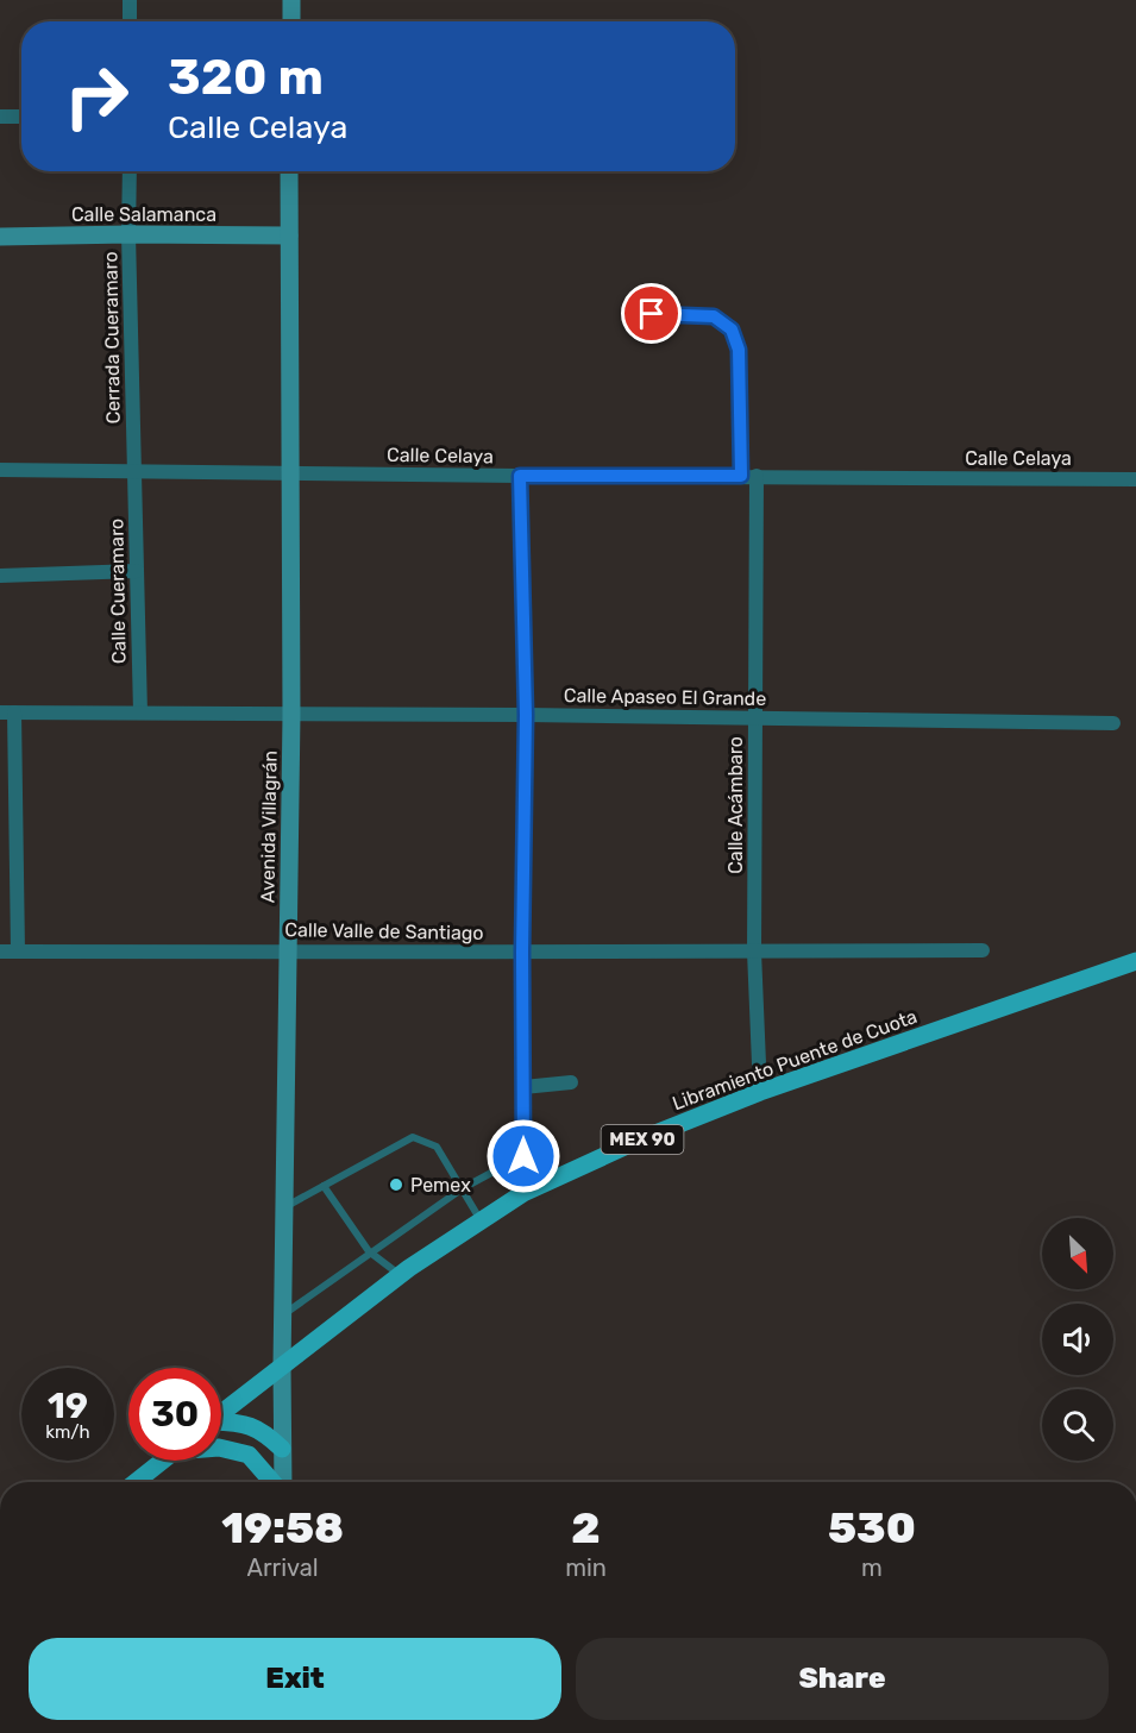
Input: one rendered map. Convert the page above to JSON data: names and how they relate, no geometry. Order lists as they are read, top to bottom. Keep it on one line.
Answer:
{"streets":{"main road":["Libramiento Puente de Cuota","MEX 90"],"street":["Calle Salamanca","Cerrada Cueramaro","Calle Celaya","Calle Cueramaro","Calle Apaseo El Grande","Calle Acámbaro","Avenida Villagrán","Calle Valle de Santiago"]},"crossings":[["Calle Salamanca","Cerrada Cueramaro"],["Calle Salamanca","Avenida Villagrán"],["Cerrada Cueramaro","Calle Celaya"],["Cerrada Cueramaro","Calle Cueramaro"],["Calle Celaya","Calle Cueramaro"],["Calle Celaya","Calle Acámbaro"],["Calle Celaya","Avenida Villagrán"],["Calle Cueramaro","Calle Apaseo El Grande"],["Calle Apaseo El Grande","Calle Acámbaro"],["Calle Apaseo El Grande","Avenida Villagrán"],["Calle Acámbaro","Calle Valle de Santiago"],["Calle Acámbaro","Libramiento Puente de Cuota"],["Avenida Villagrán","Calle Valle de Santiago"],["Avenida Villagrán","Libramiento Puente de Cuota"]],"places":["Pemex"],"north":"bottom right","page":{"turn":["320 m","Calle Celaya"],"speed":"19 km/h","limit":"30","eta":["19:58","Arrival","2","min","530","m"],"buttons":["Exit","Share"]}}
